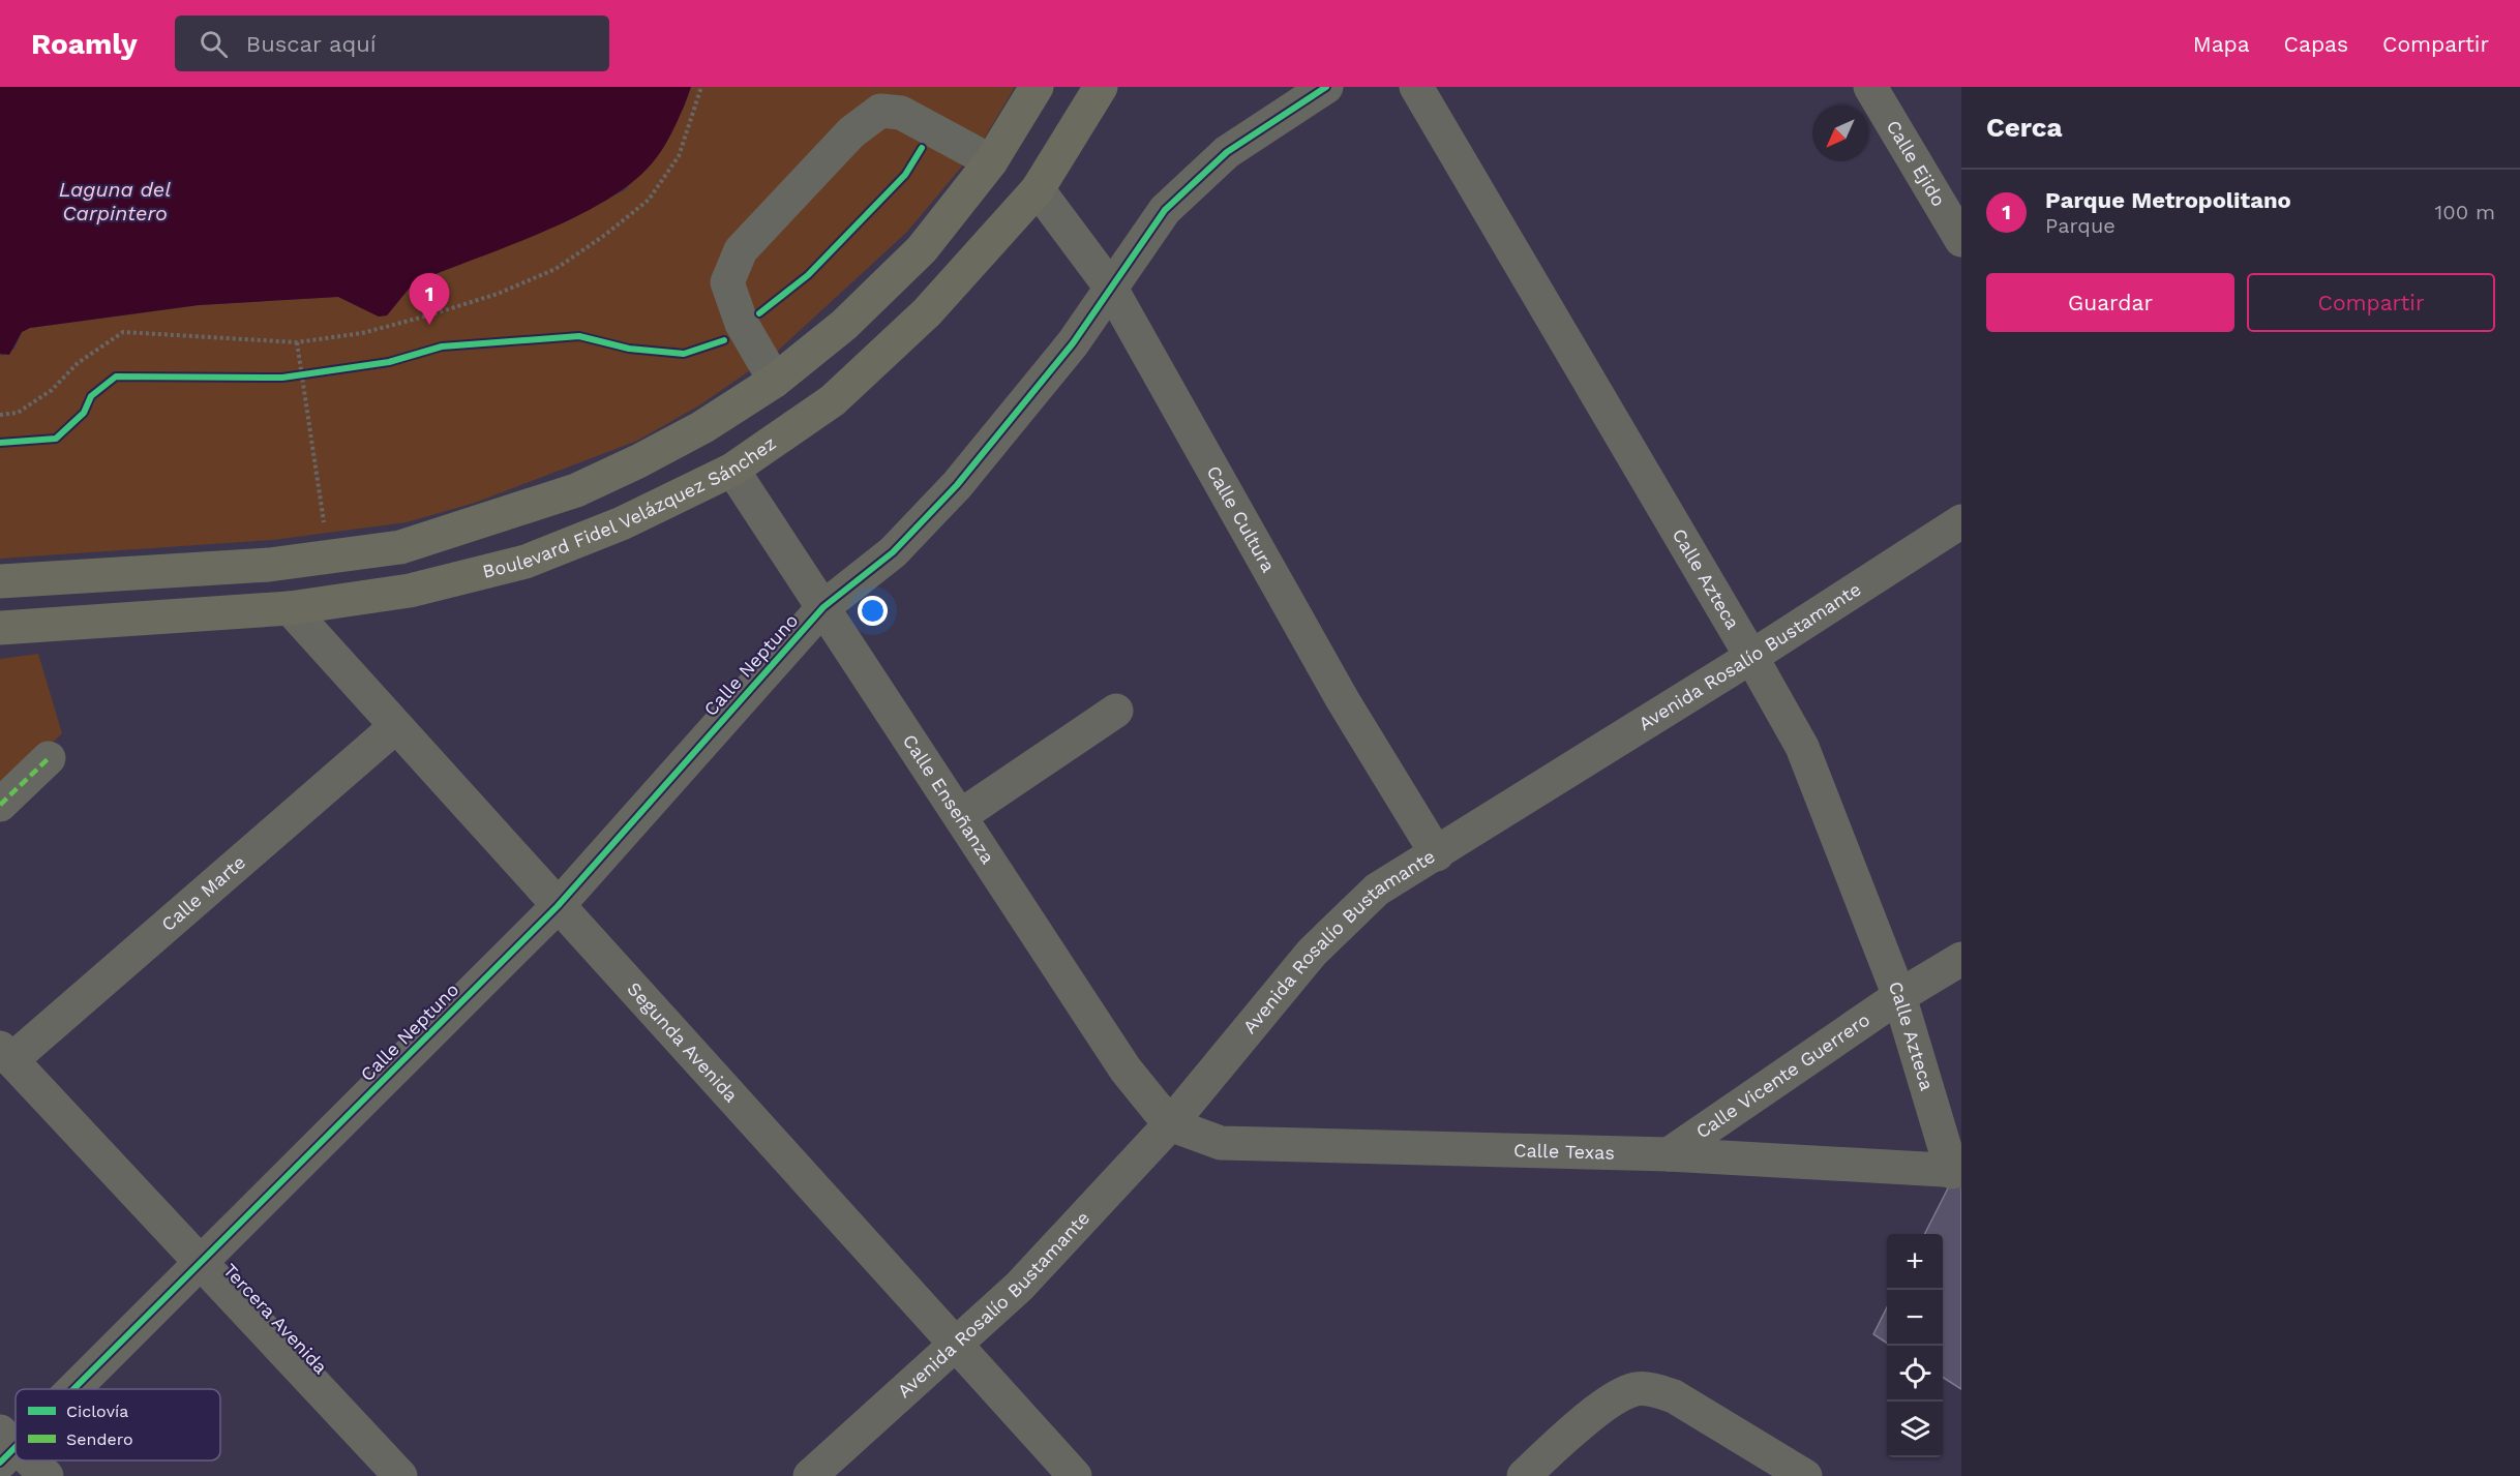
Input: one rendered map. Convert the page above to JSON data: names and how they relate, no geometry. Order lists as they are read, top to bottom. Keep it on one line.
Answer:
{"streets":{"main road":["Boulevard Fidel Velázquez Sánchez"],"street":["Calle Ejido","Calle Cultura","Calle Azteca","Avenida Rosalío Bustamante","Calle Neptuno","Calle Enseñanza","Calle Marte","Segunda Avenida","Calle Vicente Guerrero","Calle Texas","Tercera Avenida"]},"crossings":[["Boulevard Fidel Velázquez Sánchez","Calle Cultura"],["Boulevard Fidel Velázquez Sánchez","Calle Enseñanza"],["Boulevard Fidel Velázquez Sánchez","Segunda Avenida"],["Calle Cultura","Avenida Rosalío Bustamante"],["Calle Cultura","Calle Neptuno"],["Calle Azteca","Avenida Rosalío Bustamante"],["Calle Azteca","Calle Vicente Guerrero"],["Calle Azteca","Calle Texas"],["Avenida Rosalío Bustamante","Calle Enseñanza"],["Avenida Rosalío Bustamante","Segunda Avenida"],["Avenida Rosalío Bustamante","Calle Texas"],["Calle Neptuno","Calle Enseñanza"],["Calle Neptuno","Segunda Avenida"],["Calle Neptuno","Tercera Avenida"],["Calle Enseñanza","Calle Texas"],["Calle Marte","Segunda Avenida"],["Calle Marte","Tercera Avenida"],["Calle Vicente Guerrero","Calle Texas"]],"water":["Laguna del Carpintero"],"legend":["Ciclovía","Sendero"],"north":"bottom left","page":{"header":"Roamly","search":"Buscar aquí","nav":["Mapa","Capas","Compartir"],"heading":"Cerca","list":[{"mark":"1","name":"Parque Metropolitano","note":"Parque","value":"100 m"}],"buttons":["Guardar","Compartir"],"pins":"1","map_buttons":["+","−"]}}
